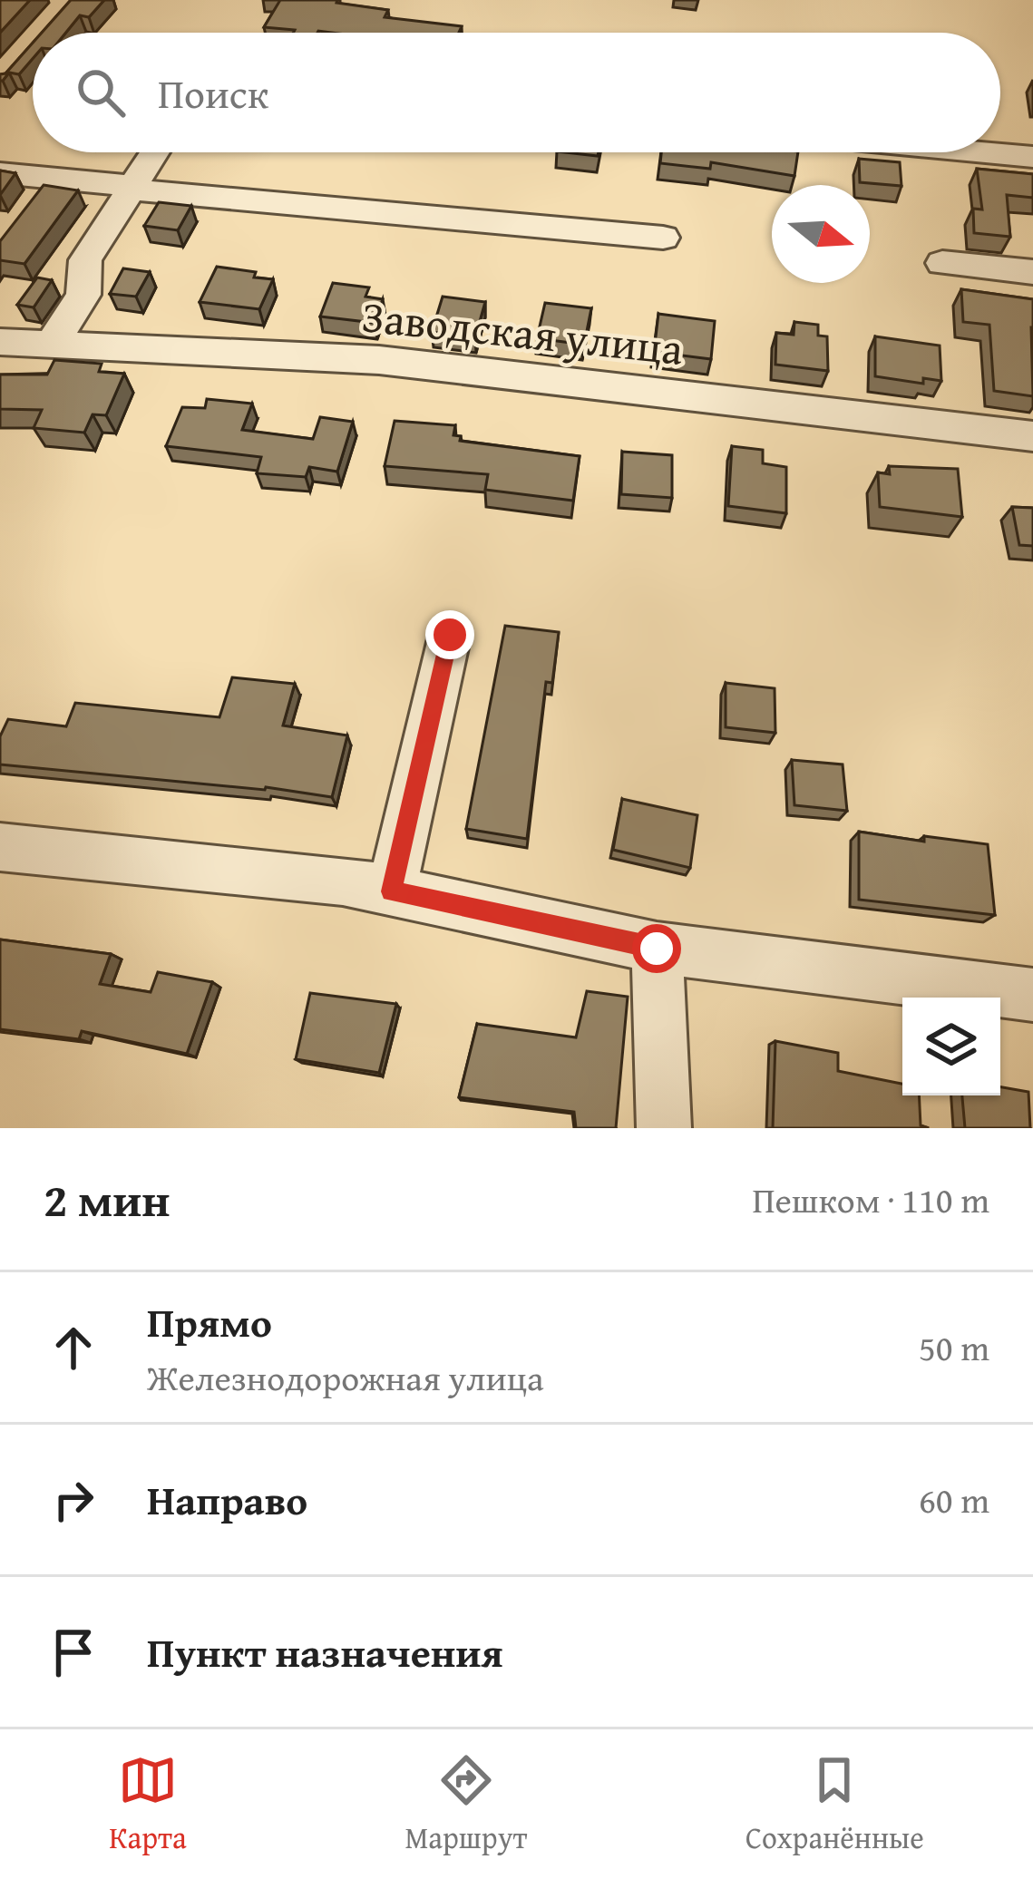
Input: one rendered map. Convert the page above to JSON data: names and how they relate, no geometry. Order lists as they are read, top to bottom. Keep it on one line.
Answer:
{"streets":{"street":["Заводская улица"]},"north":"right","page":{"search":"Поиск","heading":["2 мин","Пешком · 110 m"],"list":[["Прямо","Железнодорожная улица","50 m"],["Направо","60 m"],"Пункт назначения"],"nav":["Карта","Маршрут","Сохранённые"]}}
